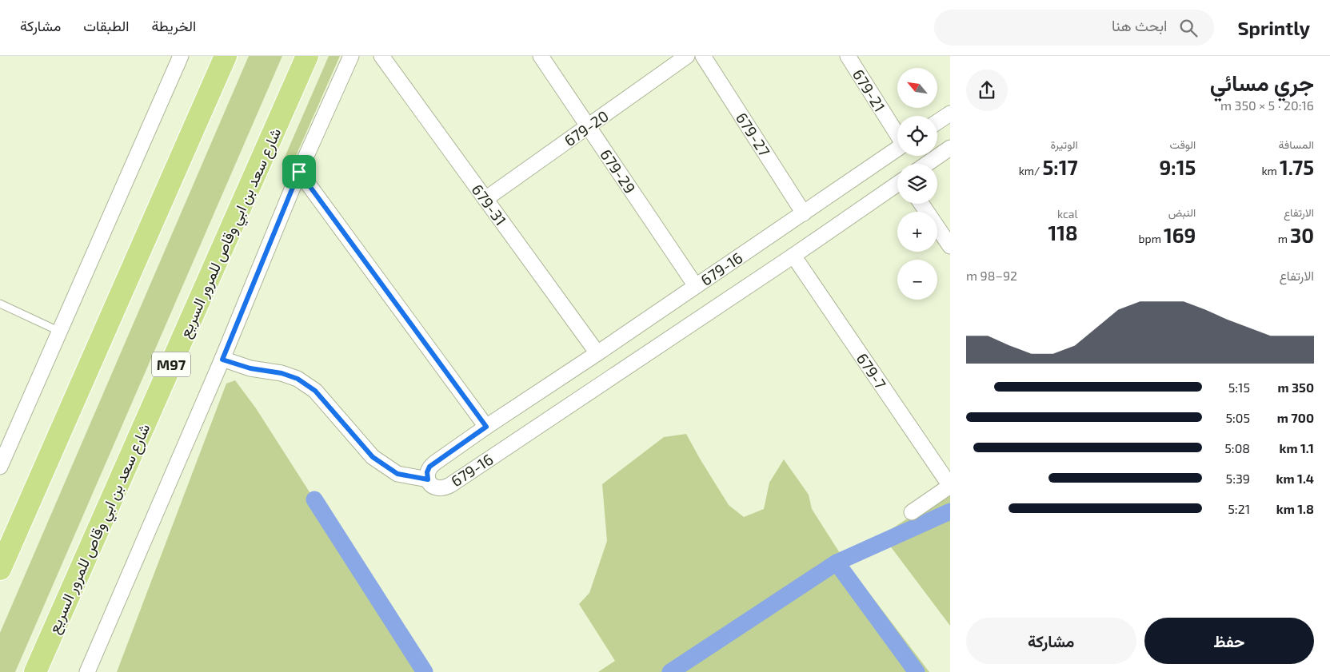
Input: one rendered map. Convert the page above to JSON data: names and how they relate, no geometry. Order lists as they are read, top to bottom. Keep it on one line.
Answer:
{"streets":{"highway":["شارع سعد بن ابي وقاص للمرور السريع","M97"],"street":["679-21","679-20","679-27","679-29","679-31","679-16","679-7"]},"crossings":[["679-20","679-29"],["679-20","679-31"],["679-27","679-16"],["679-29","679-16"],["679-31","679-16"],["679-16","679-7"]],"north":"top left","page":{"header":"Sprintly","search":"ابحث هنا","nav":["الخريطة","الطبقات","مشاركة"],"heading":["جري مسائي","20:16 · 5 × 350 m"],"map_buttons":["+","−"],"stats":[["المسافة","1.75 km"],["الوقت","9:15"],["الوتيرة","5:17 /km"],["الارتفاع","30 m"],["النبض","169 bpm"],["kcal","118"]],"chart":["الارتفاع","92–98 m"],"list":[{"name":"350 m","note":"5:15"},{"name":"700 m","note":"5:05"},{"name":"1.1 km","note":"5:08"},{"name":"1.4 km","note":"5:39"},{"name":"1.8 km","note":"5:21"}],"buttons":["حفظ","مشاركة"]}}
